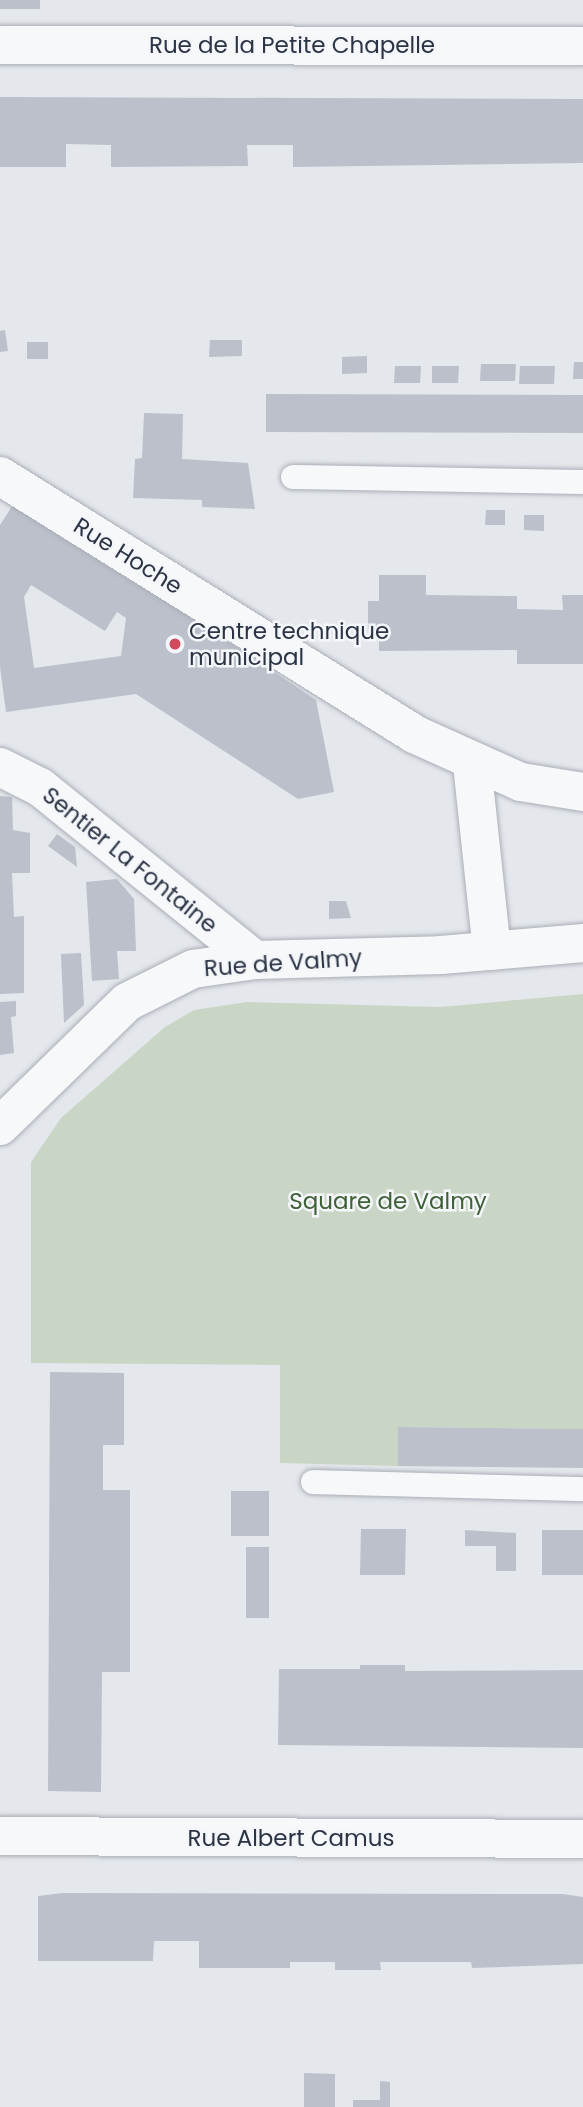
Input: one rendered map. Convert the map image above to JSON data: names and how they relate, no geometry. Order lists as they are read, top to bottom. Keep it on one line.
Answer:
{"streets":{"street":["Rue de la Petite Chapelle","Rue Hoche","Sentier La Fontaine","Rue de Valmy","Rue Albert Camus"]},"crossings":[["Sentier La Fontaine","Rue de Valmy"]],"parks":["Square de Valmy"],"places":["Centre technique municipal"]}
